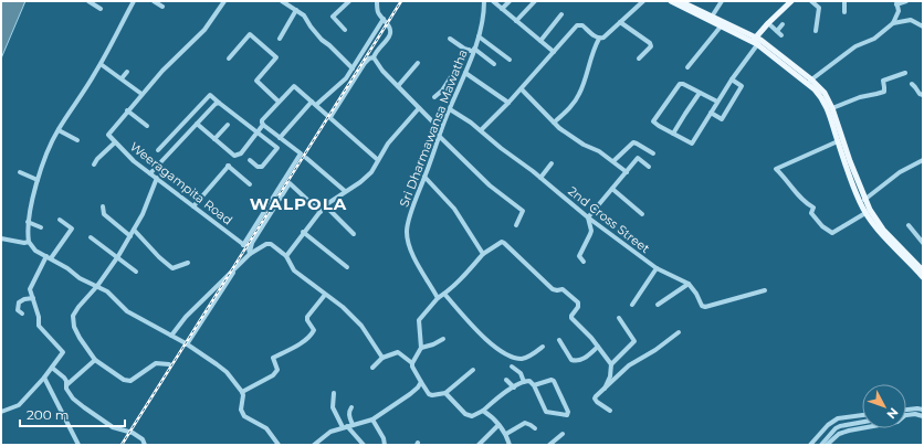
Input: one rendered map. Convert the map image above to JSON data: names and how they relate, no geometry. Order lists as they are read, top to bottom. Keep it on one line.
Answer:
{"streets":{"street":["Sri Dharmawansa Mawatha","Weeragampita Road","2nd Cross Street"]},"crossings":[["Sri Dharmawansa Mawatha","2nd Cross Street"]],"districts":["WALPOLA"],"scale_bar":"200 m","north":"bottom right"}
